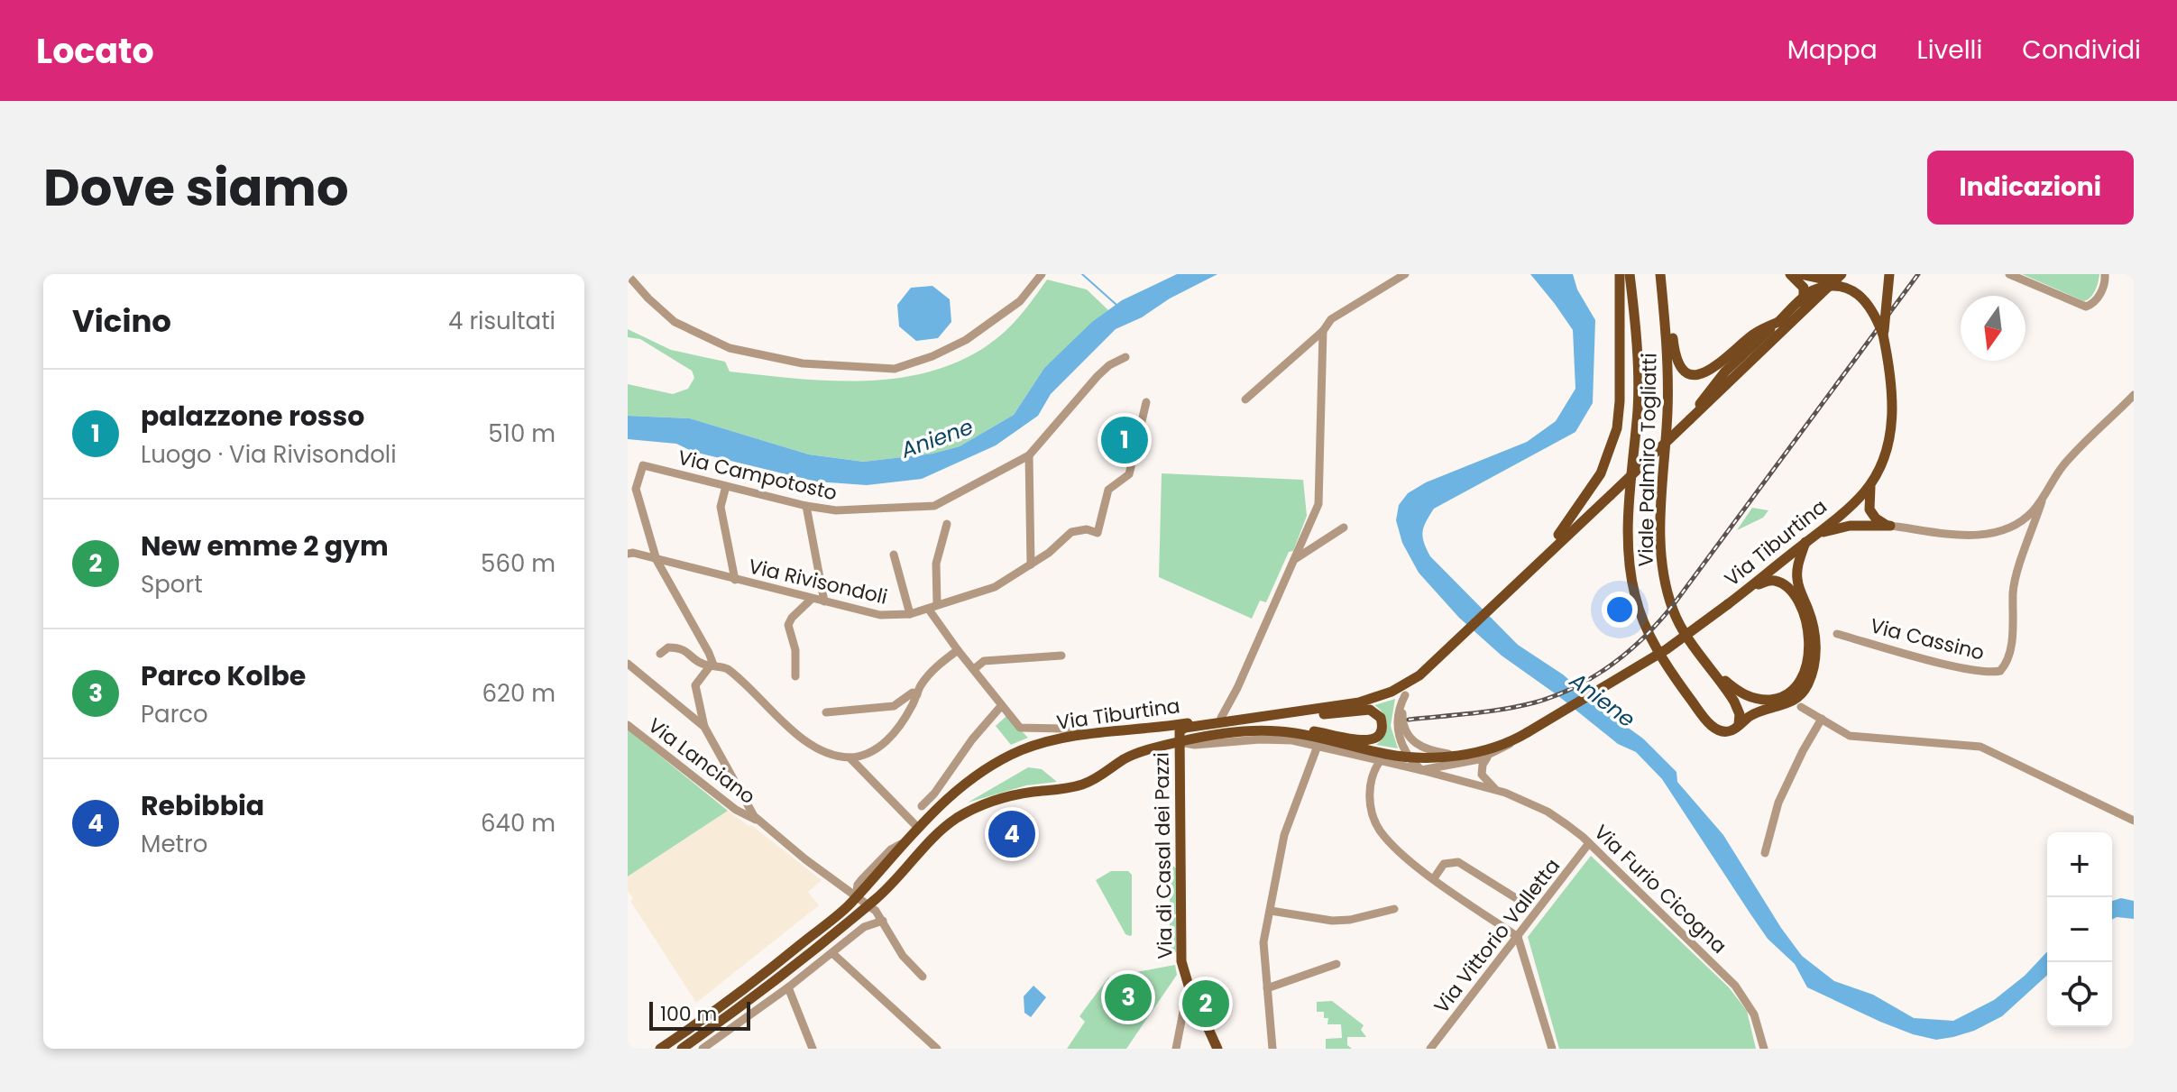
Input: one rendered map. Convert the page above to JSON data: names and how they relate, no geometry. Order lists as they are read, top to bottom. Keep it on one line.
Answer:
{"streets":{"main road":["Viale Palmiro Togliatti","Via Tiburtina","Via di Casal dei Pazzi"],"street":["Via Campotosto","Via Rivisondoli","Via Cassino","Via Lanciano","Via Furio Cicogna","Via Vittorio Valletta"]},"crossings":[["Via Campotosto","Via Rivisondoli"],["Via Tiburtina","Via Lanciano"],["Via Tiburtina","Via di Casal dei Pazzi"],["Via Tiburtina","Via Furio Cicogna"],["Via Furio Cicogna","Via Vittorio Valletta"]],"water":["Aniene"],"scale_bar":"100 m","north":"bottom","page":{"header":"Locato","nav":["Mappa","Livelli","Condividi"],"title":"Dove siamo","buttons":"Indicazioni","heading":["Vicino","4 risultati"],"list":[{"mark":"1","name":"palazzone rosso","note":"Luogo · Via Rivisondoli","value":"510 m"},{"mark":"2","name":"New emme 2 gym","note":"Sport","value":"560 m"},{"mark":"3","name":"Parco Kolbe","note":"Parco","value":"620 m"},{"mark":"4","name":"Rebibbia","note":"Metro","value":"640 m"}],"pins":["1","4","3","2"],"map_buttons":["+","−"],"scale":"100 m"}}
